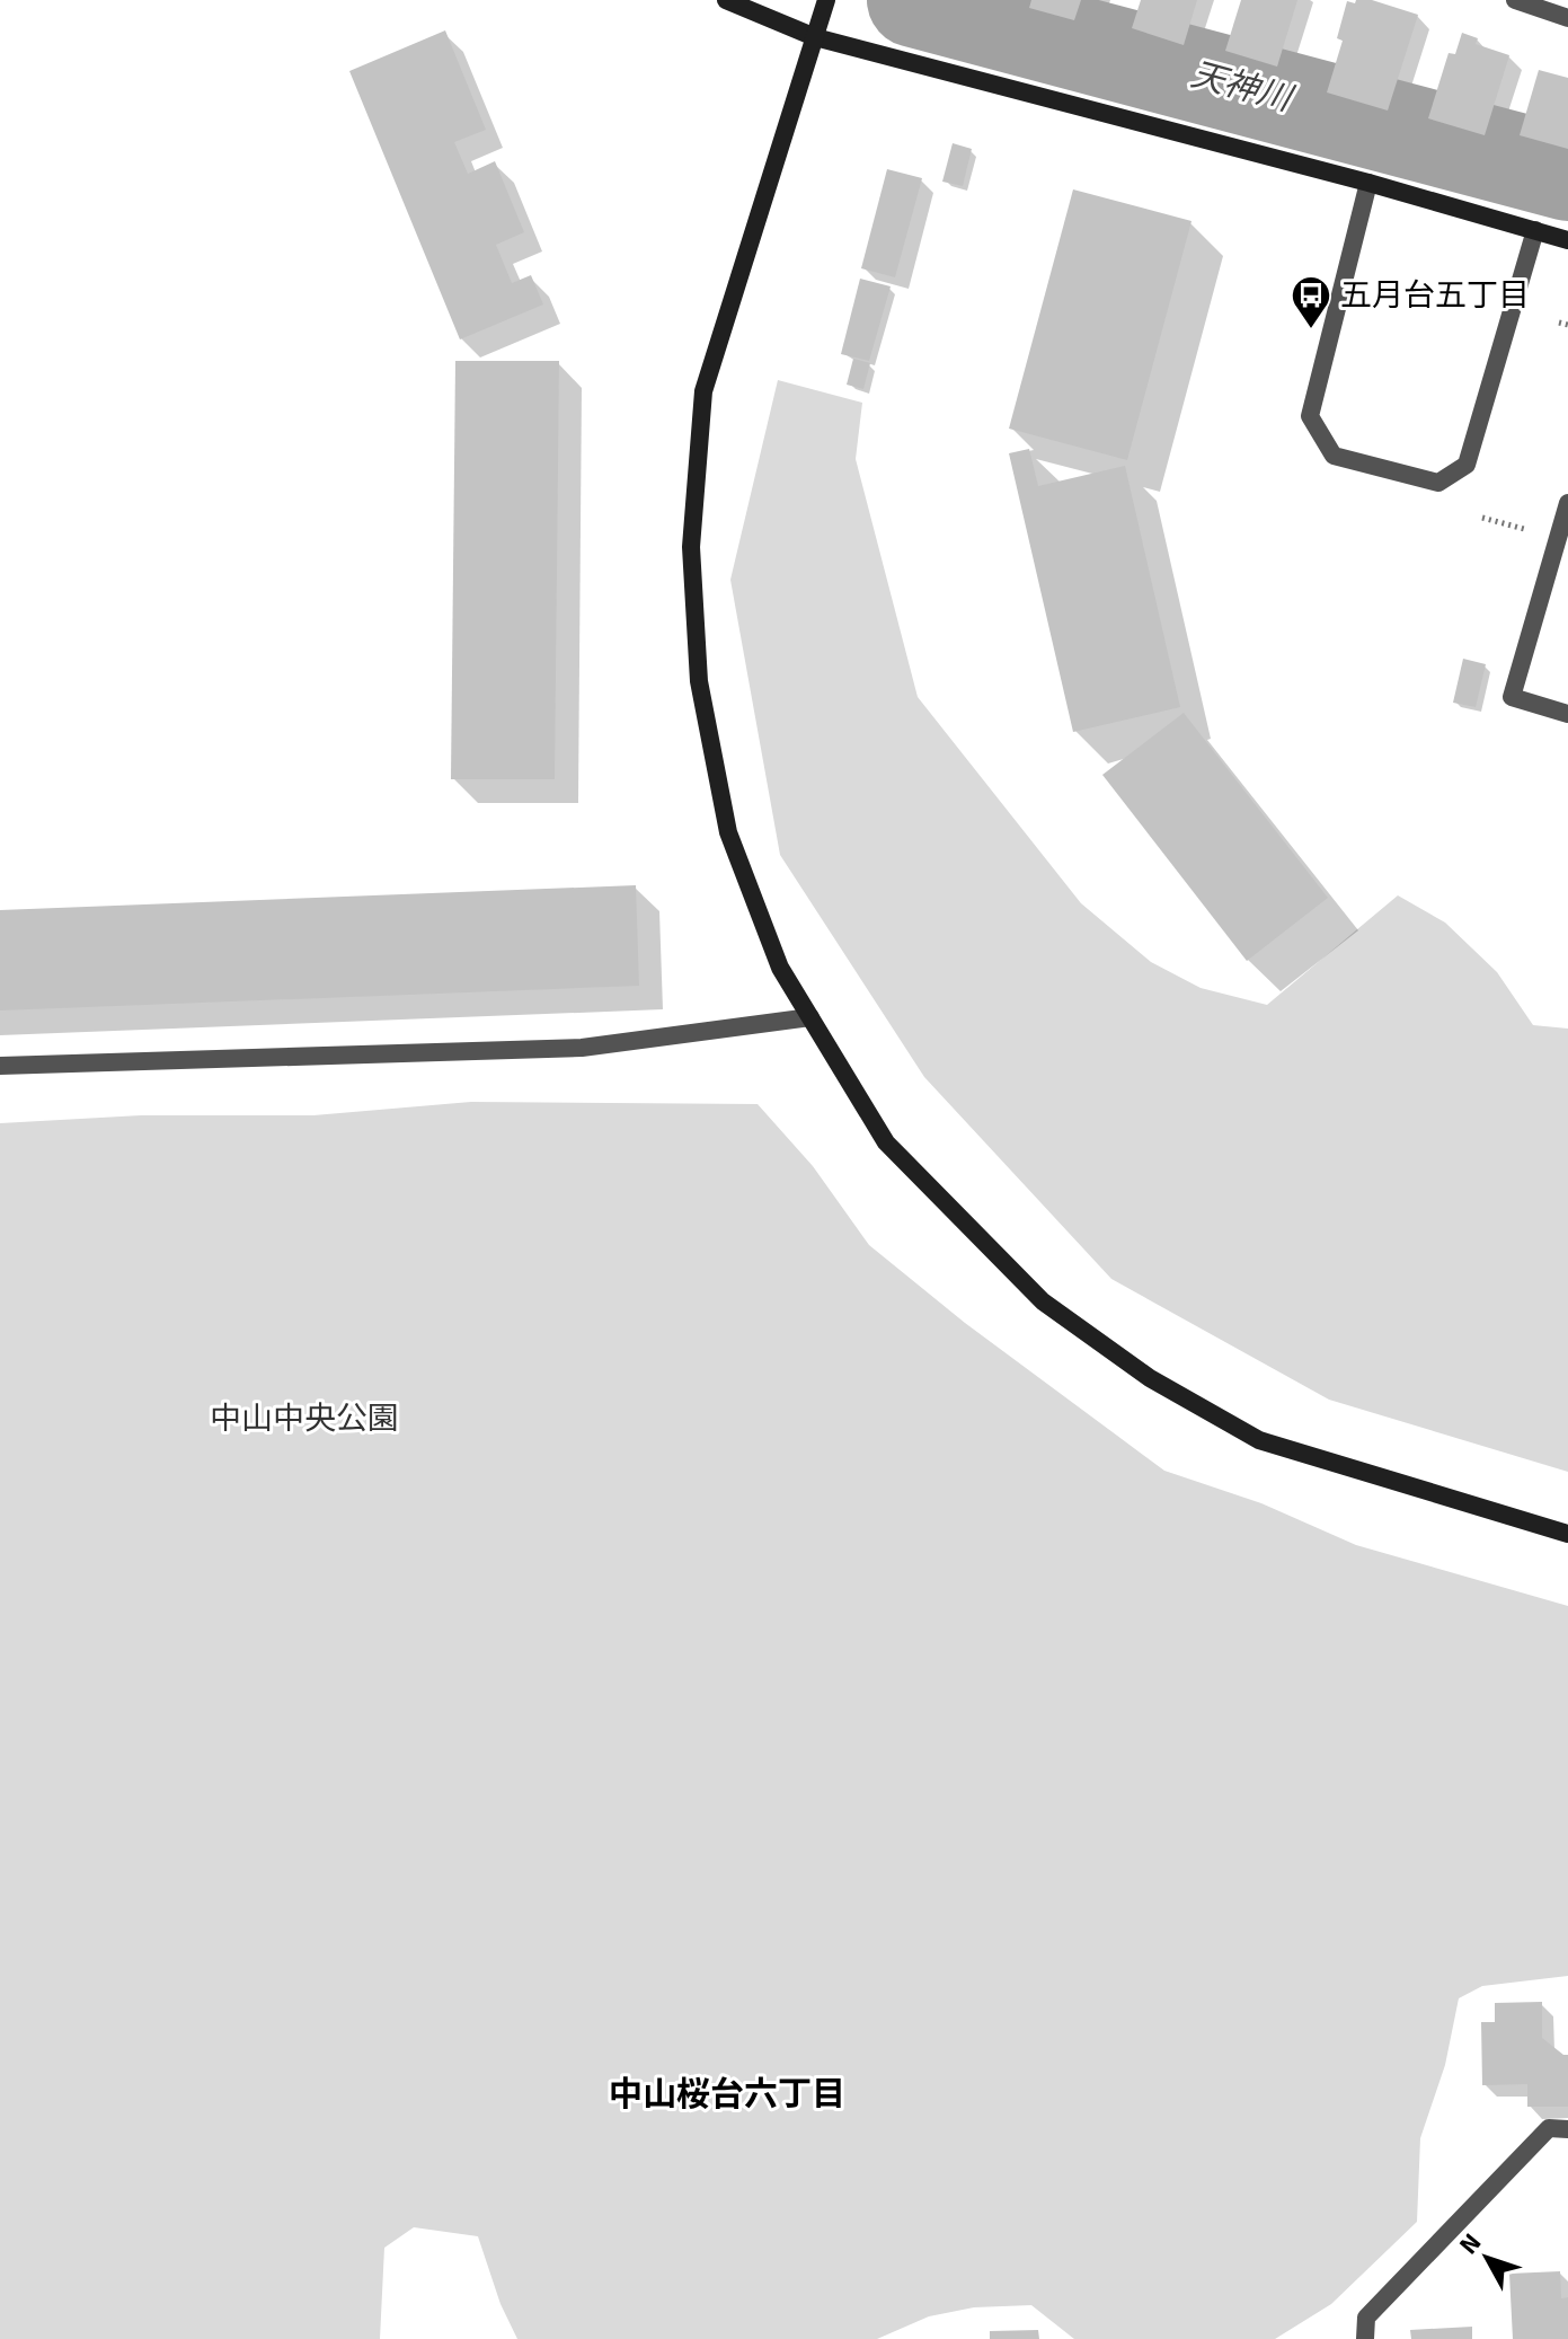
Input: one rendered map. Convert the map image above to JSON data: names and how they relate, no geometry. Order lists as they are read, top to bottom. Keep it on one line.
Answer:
{"districts":["中山桜台六丁目"],"water":["天神川"],"parks":["中山中央公園"],"places":{"bus stop":["五月台五丁目"]},"north":"top left"}
